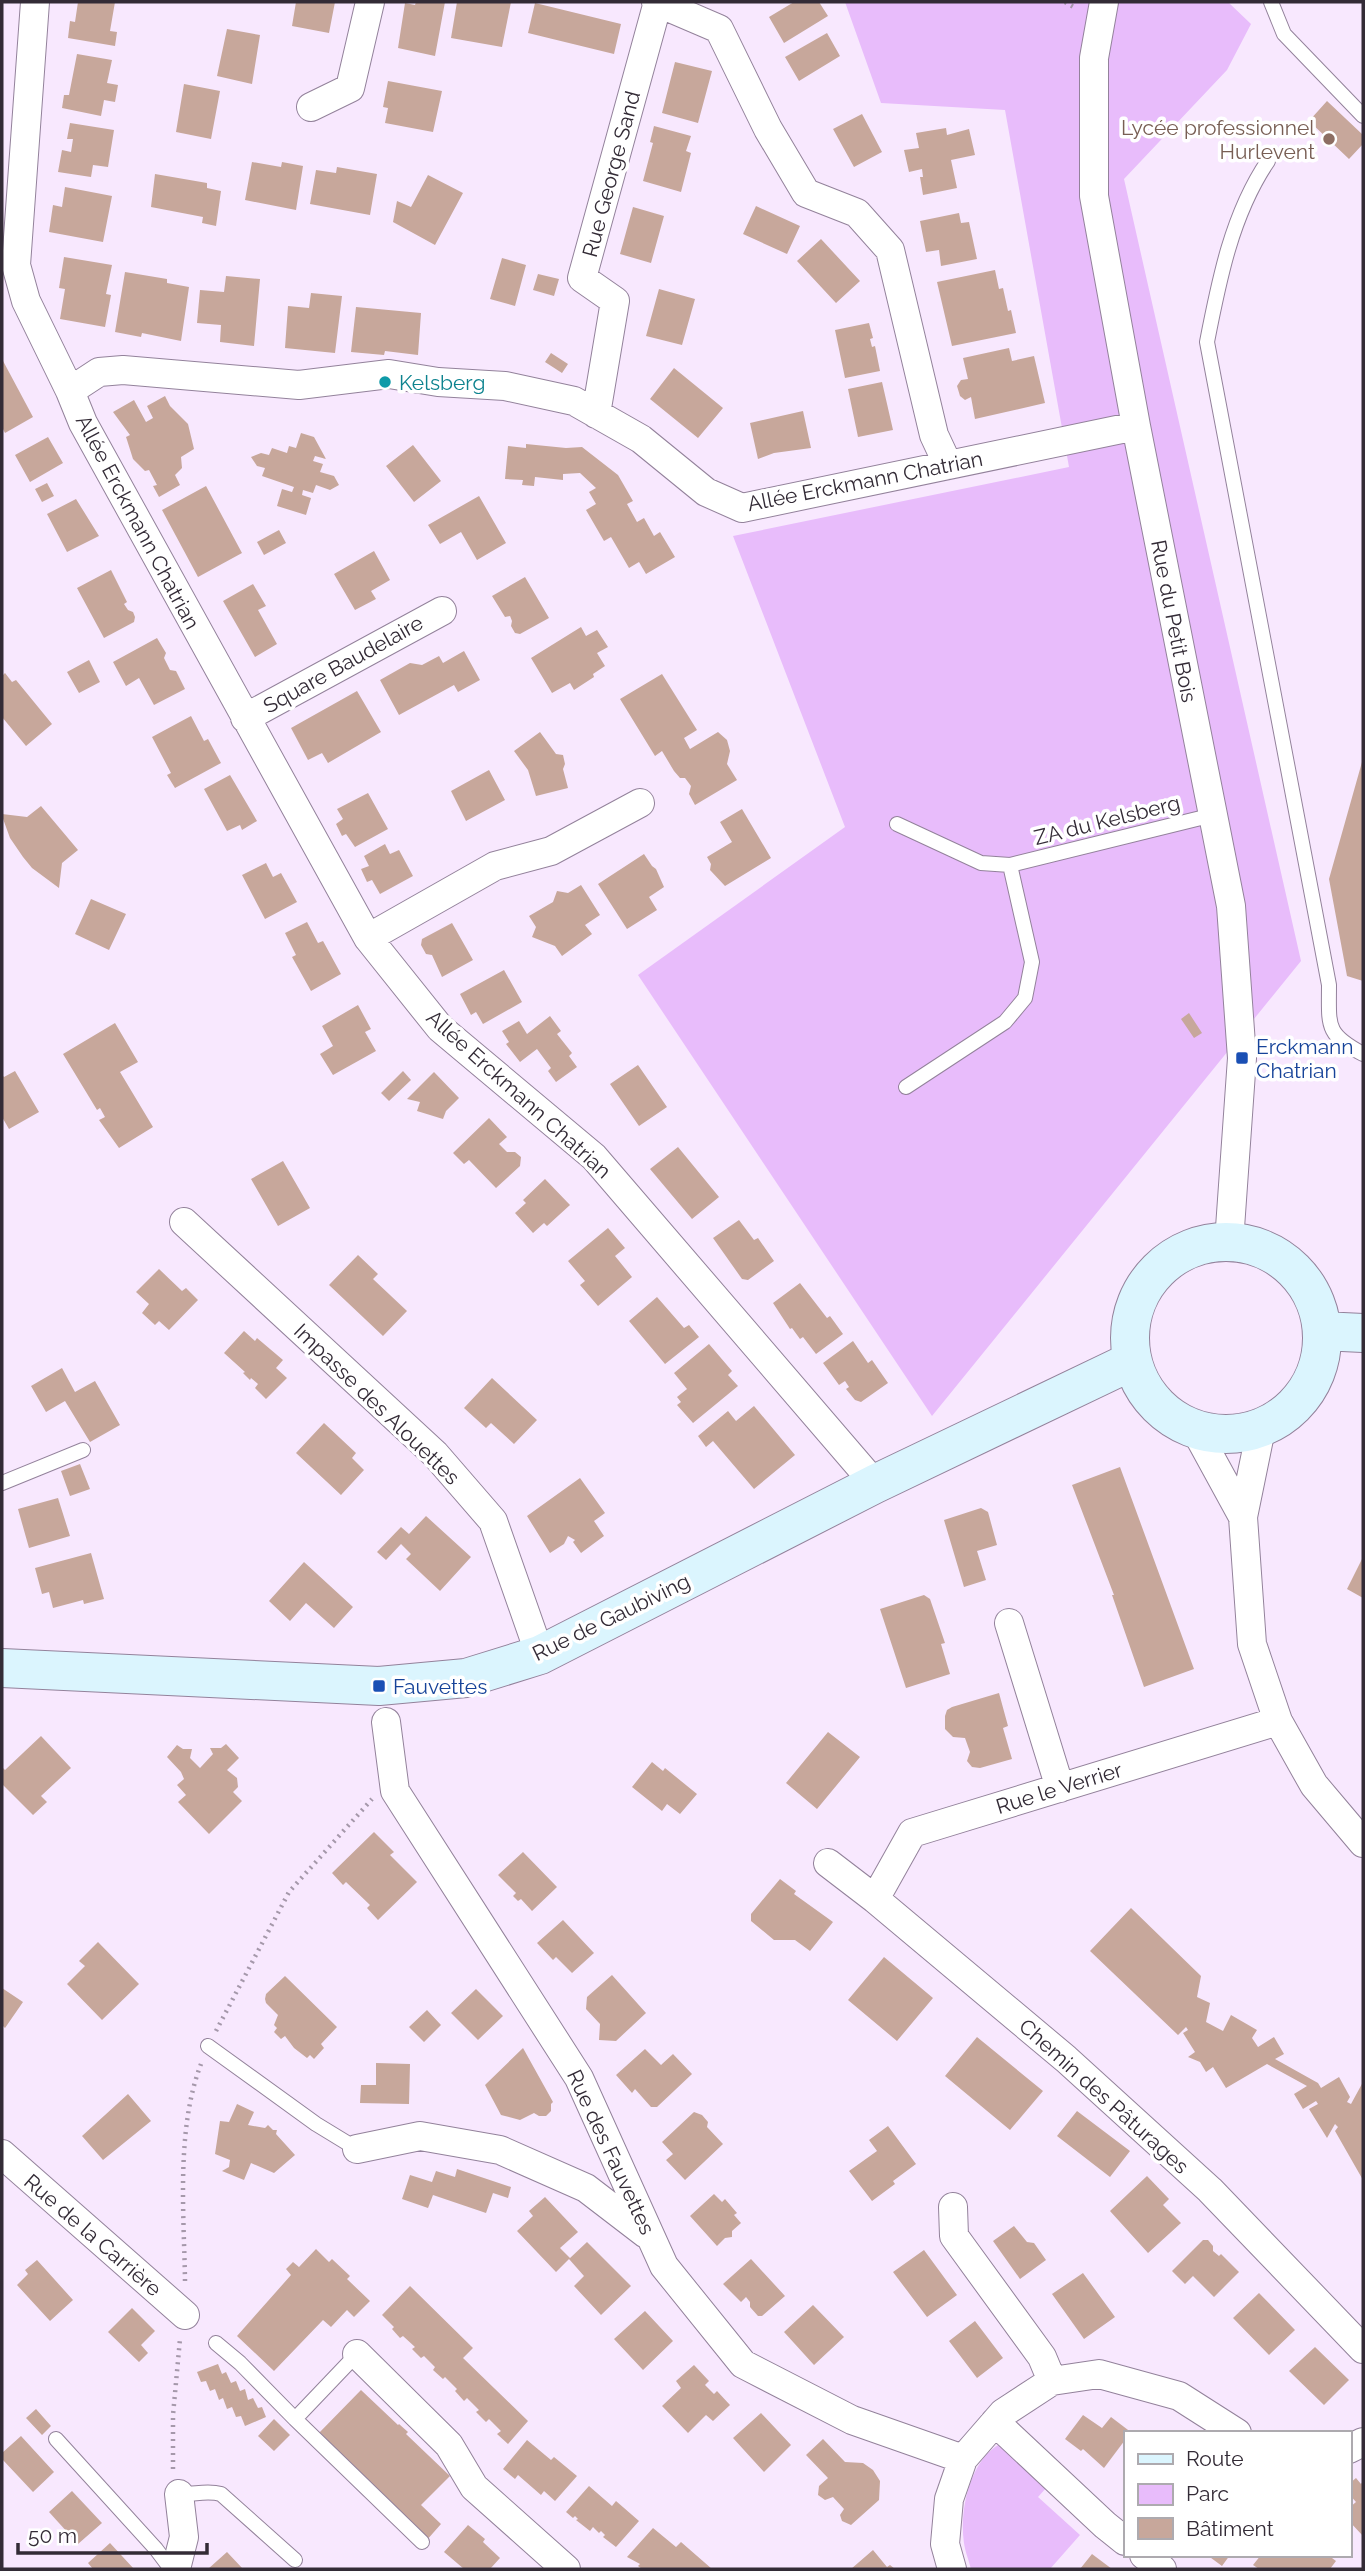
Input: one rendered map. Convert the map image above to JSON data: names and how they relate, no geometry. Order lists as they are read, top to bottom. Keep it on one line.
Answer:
{"streets":{"main road":["Rue de Gaubiving"],"street":["Rue George Sand","Allée Erckmann Chatrian","Rue du Petit Bois","Square Baudelaire","Impasse des Alouettes","Rue le Verrier","Chemin des Pâturages","Rue des Fauvettes","Rue de la Carrière"],"lane":["ZA du Kelsberg"]},"crossings":[["Rue George Sand","Allée Erckmann Chatrian"],["Allée Erckmann Chatrian","Rue du Petit Bois"],["Allée Erckmann Chatrian","Square Baudelaire"],["Allée Erckmann Chatrian","Rue de Gaubiving"],["Rue du Petit Bois","ZA du Kelsberg"],["Rue du Petit Bois","Rue de Gaubiving"],["Impasse des Alouettes","Rue de Gaubiving"],["Rue le Verrier","Chemin des Pâturages"]],"places":{"other":["Lycée professionnel Hurlevent","Kelsberg"],"transit":["Erckmann Chatrian","Fauvettes"]},"legend":["Route","Parc","Bâtiment"],"scale_bar":"50 m"}
